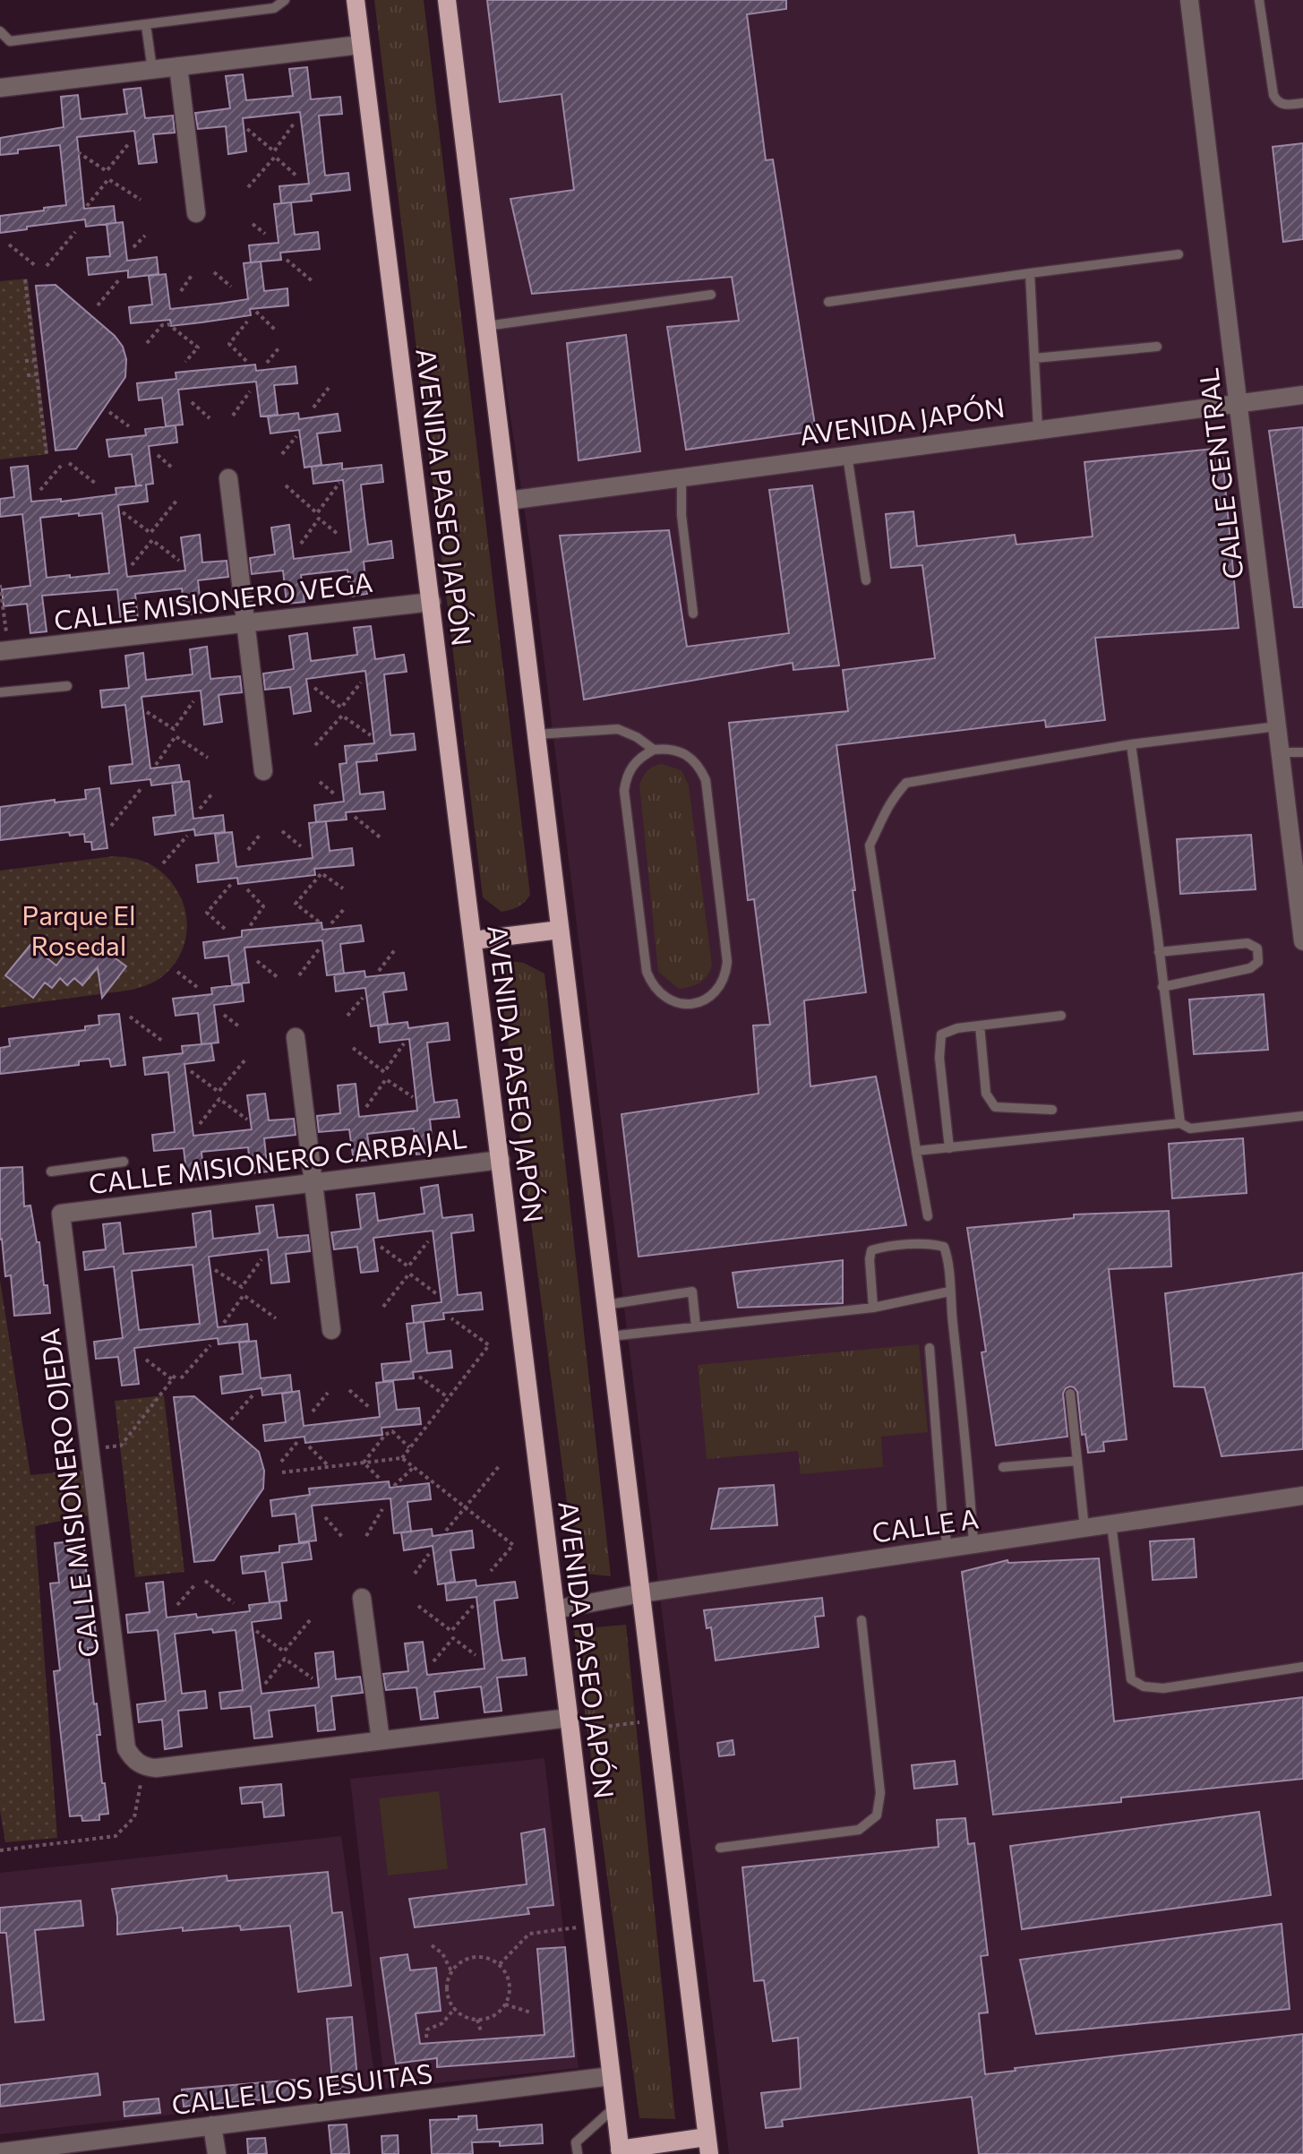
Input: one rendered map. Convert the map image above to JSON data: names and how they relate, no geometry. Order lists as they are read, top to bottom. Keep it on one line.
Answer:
{"streets":{"main road":["AVENIDA PASEO JAPÓN"],"street":["AVENIDA JAPÓN","CALLE CENTRAL","CALLE MISIONERO VEGA","CALLE MISIONERO CARBAJAL","CALLE MISIONERO OJEDA","CALLE A","CALLE LOS JESUITAS"]},"crossings":[["AVENIDA JAPÓN","CALLE CENTRAL"],["AVENIDA PASEO JAPÓN","CALLE MISIONERO VEGA"],["AVENIDA PASEO JAPÓN","CALLE MISIONERO CARBAJAL"],["AVENIDA PASEO JAPÓN","CALLE A"],["AVENIDA PASEO JAPÓN","CALLE LOS JESUITAS"],["CALLE MISIONERO CARBAJAL","CALLE MISIONERO OJEDA"]],"parks":["Parque El Rosedal"]}
